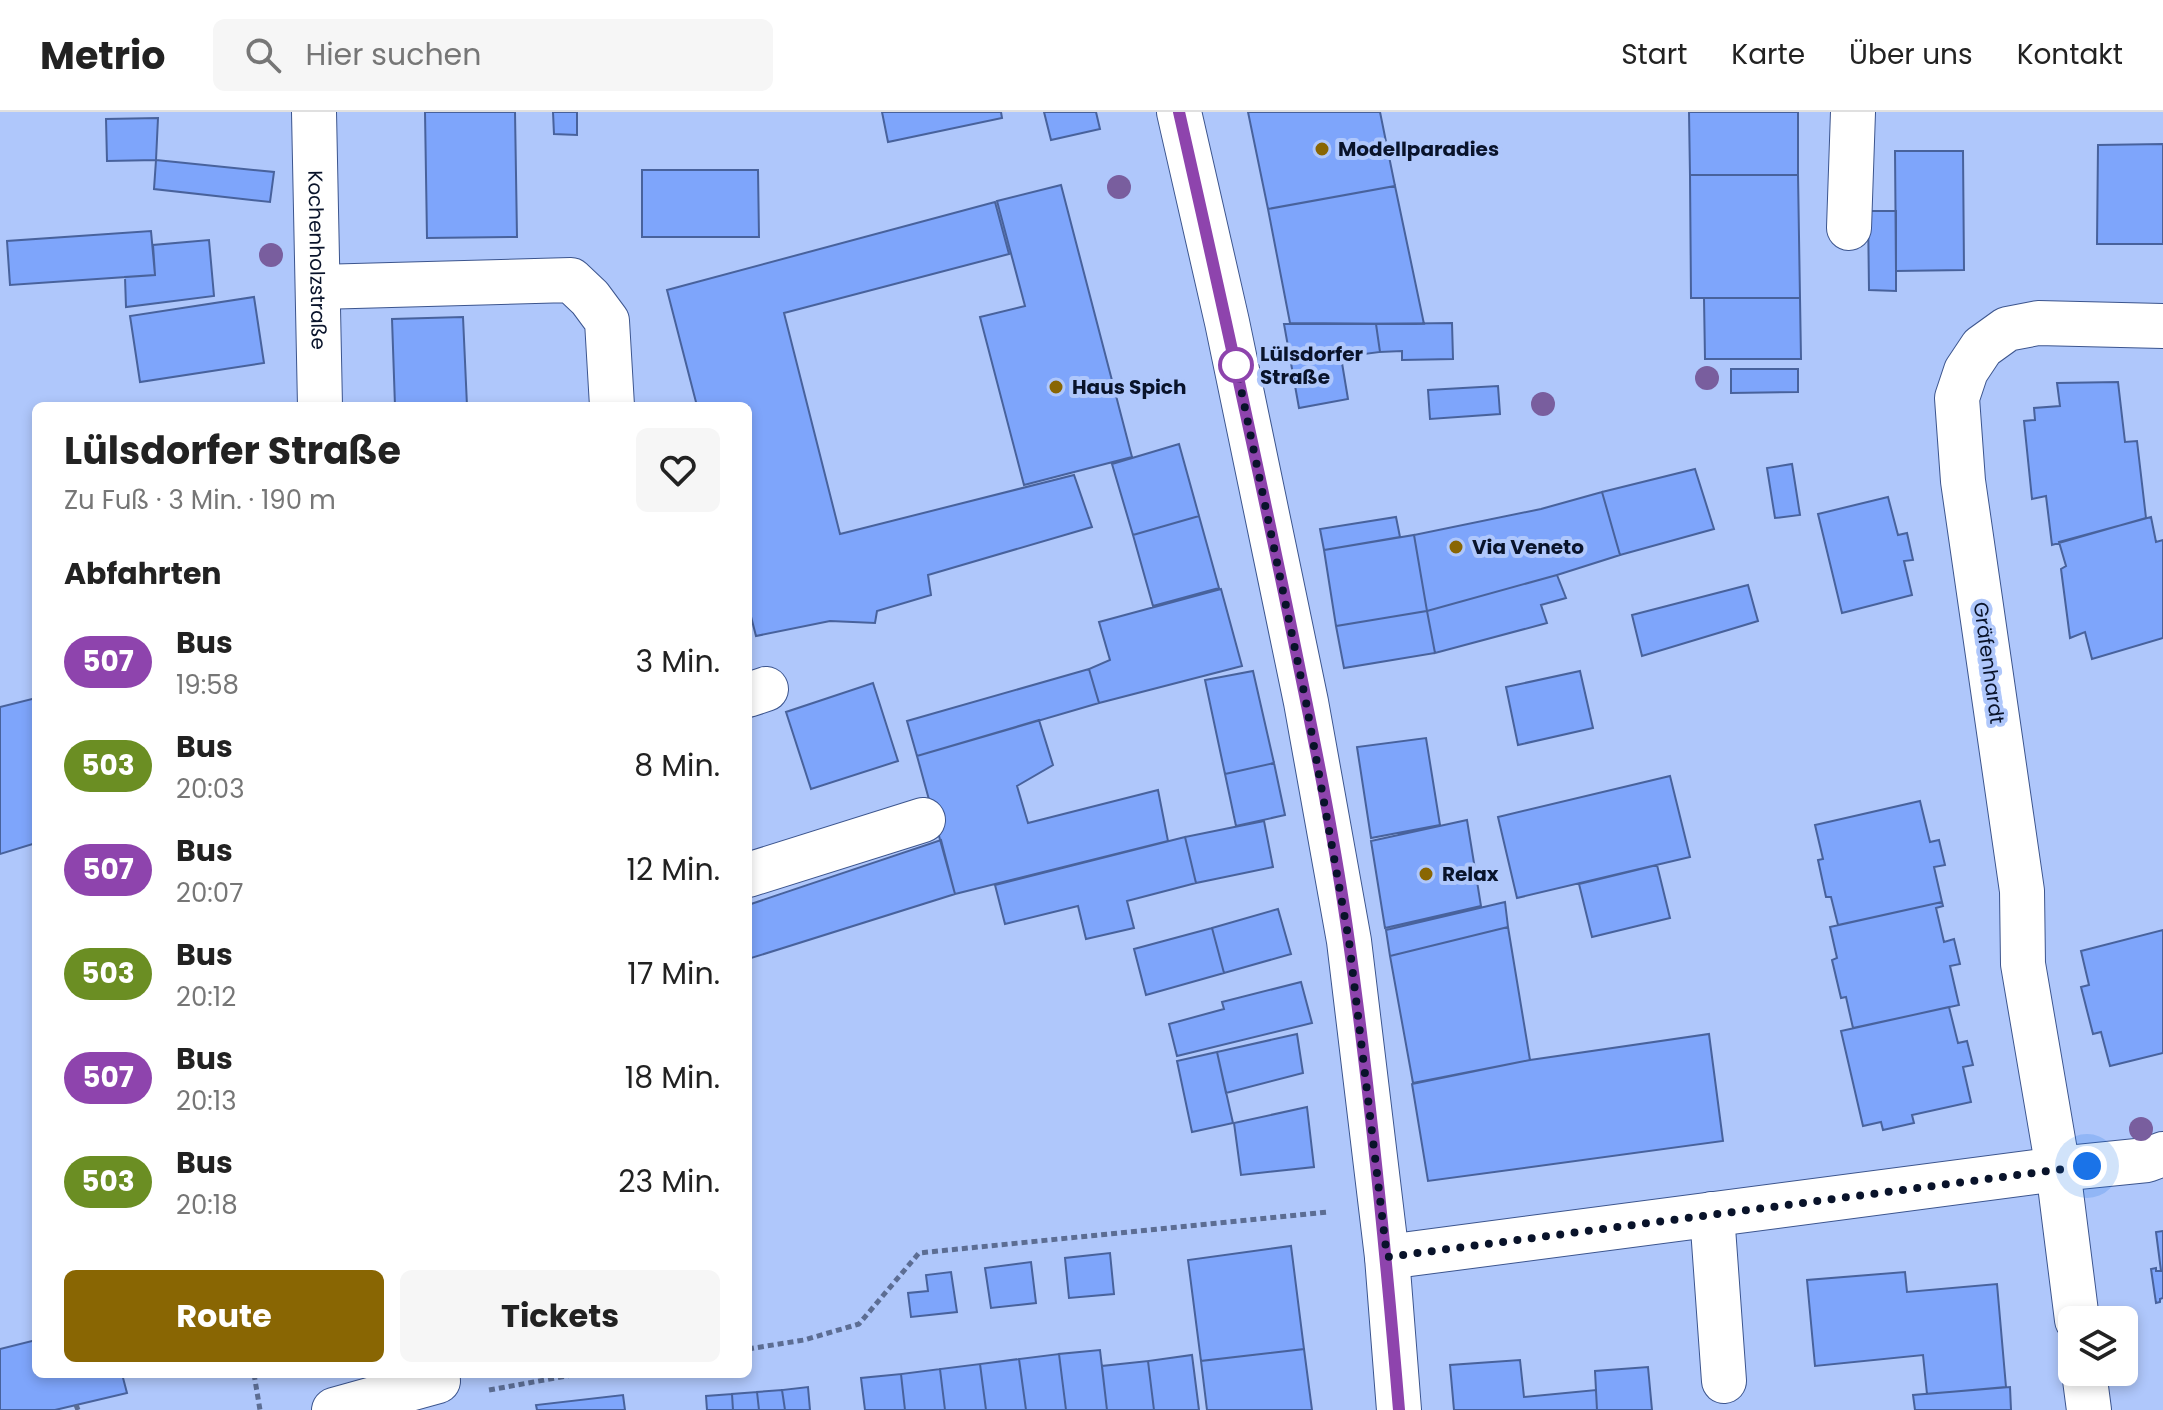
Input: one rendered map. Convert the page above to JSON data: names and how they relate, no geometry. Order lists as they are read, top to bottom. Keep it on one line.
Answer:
{"streets":{"street":["Kochenholzstraße","Gräfenhardt"]},"places":["Modellparadies","Lülsdorfer Straße","Haus Spich","Via Veneto","Relax"],"lines":["bus line 507"],"page":{"header":"Metrio","search":"Hier suchen","nav":["Start","Karte","Über uns","Kontakt"],"heading":[["Lülsdorfer Straße","Zu Fuß · 3 Min. · 190 m"],"Abfahrten"],"list":[{"mark":"507","name":"Bus","note":"19:58","value":"3 Min."},{"mark":"503","name":"Bus","note":"20:03","value":"8 Min."},{"mark":"507","name":"Bus","note":"20:07","value":"12 Min."},{"mark":"503","name":"Bus","note":"20:12","value":"17 Min."},{"mark":"507","name":"Bus","note":"20:13","value":"18 Min."},{"mark":"503","name":"Bus","note":"20:18","value":"23 Min."}],"buttons":["Route","Tickets"]}}
